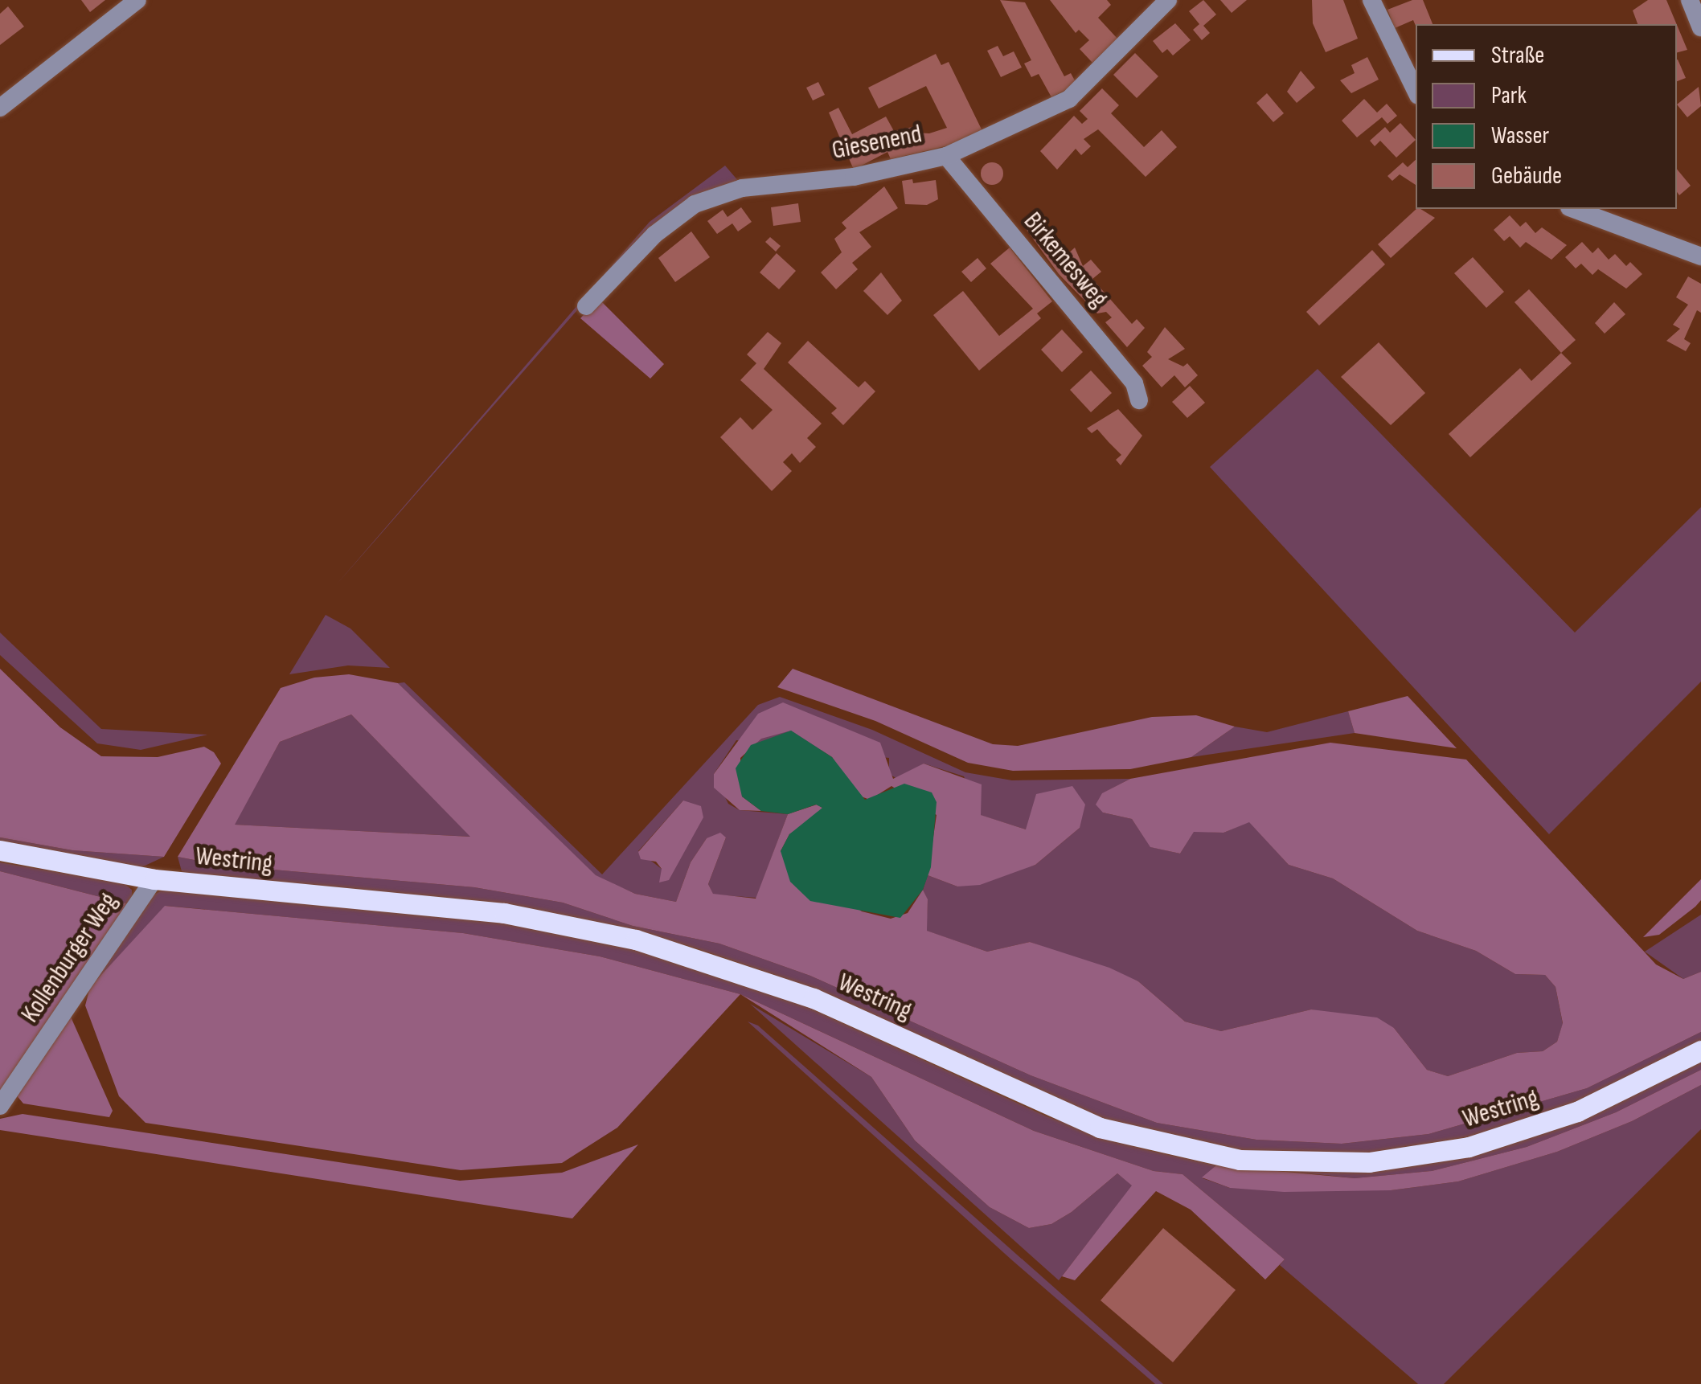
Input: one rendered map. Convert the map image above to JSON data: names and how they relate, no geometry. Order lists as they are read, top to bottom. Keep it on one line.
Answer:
{"streets":{"main road":["Westring"],"street":["Giesenend","Birkemesweg","Kollenburger Weg"]},"crossings":[["Giesenend","Birkemesweg"],["Westring","Kollenburger Weg"]],"legend":["Straße","Park","Wasser","Gebäude"]}
